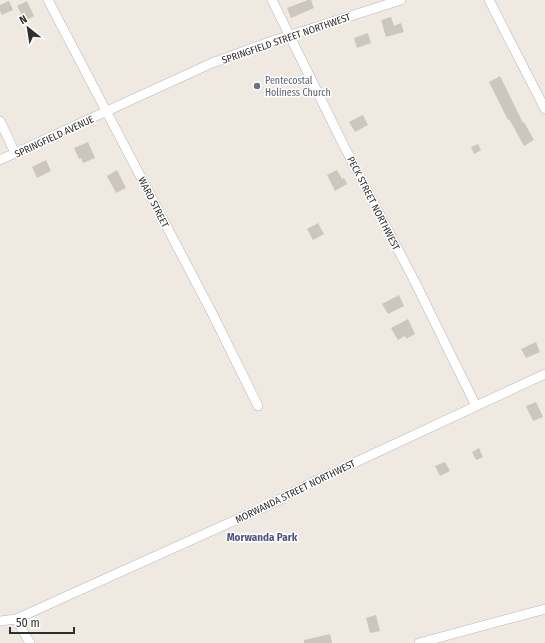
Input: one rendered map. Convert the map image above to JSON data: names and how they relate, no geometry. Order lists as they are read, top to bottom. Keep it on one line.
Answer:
{"streets":{"street":["SPRINGFIELD STREET NORTHWEST","SPRINGFIELD AVENUE","WARD STREET","PECK STREET NORTHWEST","MORWANDA STREET NORTHWEST"]},"crossings":[["SPRINGFIELD STREET NORTHWEST","SPRINGFIELD AVENUE"],["SPRINGFIELD STREET NORTHWEST","WARD STREET"],["SPRINGFIELD STREET NORTHWEST","PECK STREET NORTHWEST"],["SPRINGFIELD AVENUE","WARD STREET"],["PECK STREET NORTHWEST","MORWANDA STREET NORTHWEST"]],"districts":["Morwanda Park"],"places":["Pentecostal Holiness Church"],"scale_bar":"50 m","north":"top left"}
